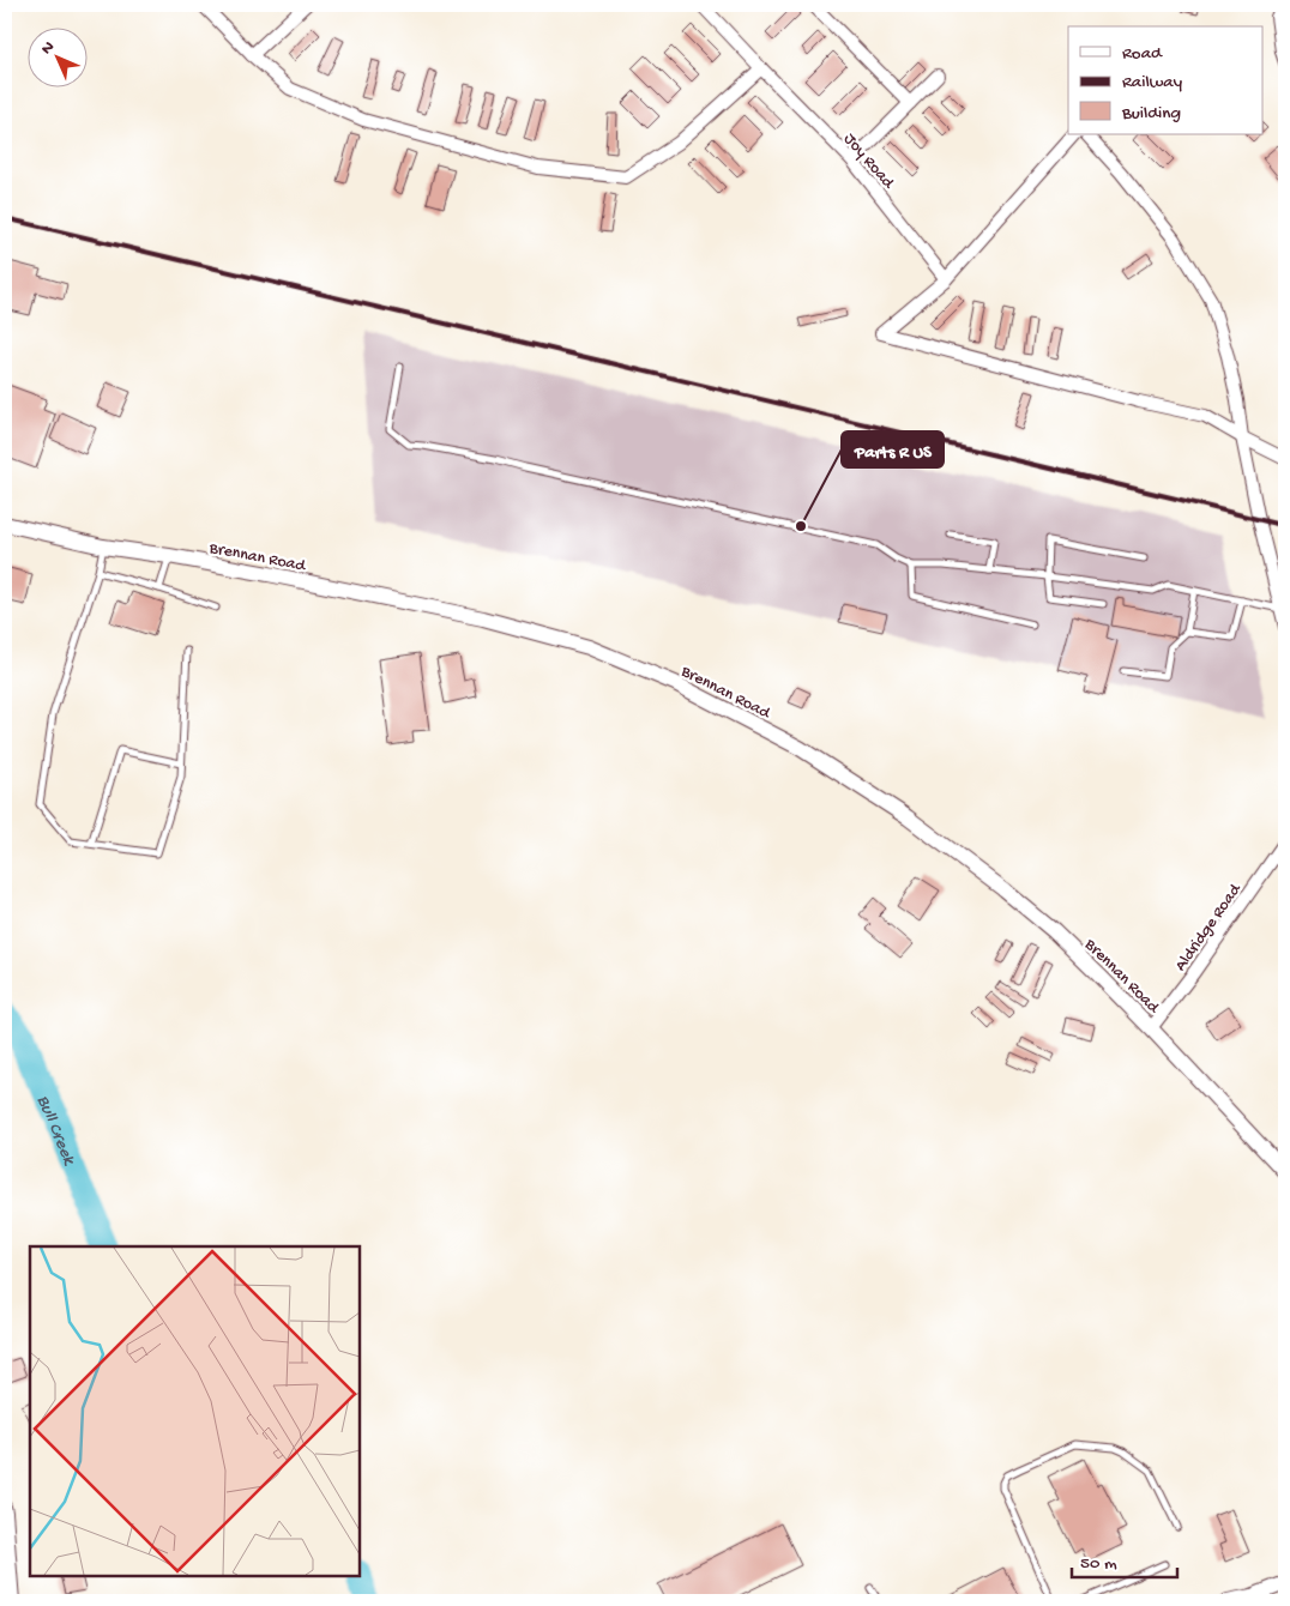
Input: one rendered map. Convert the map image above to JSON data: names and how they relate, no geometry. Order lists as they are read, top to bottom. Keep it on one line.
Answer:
{"streets":{"street":["Joy Road","Brennan Road","Aldridge Road"]},"crossings":[["Brennan Road","Aldridge Road"]],"water":["Bull Creek"],"places":["Parts R US"],"legend":["Road","Railway","Building"],"scale_bar":"50 m","north":"top left"}
